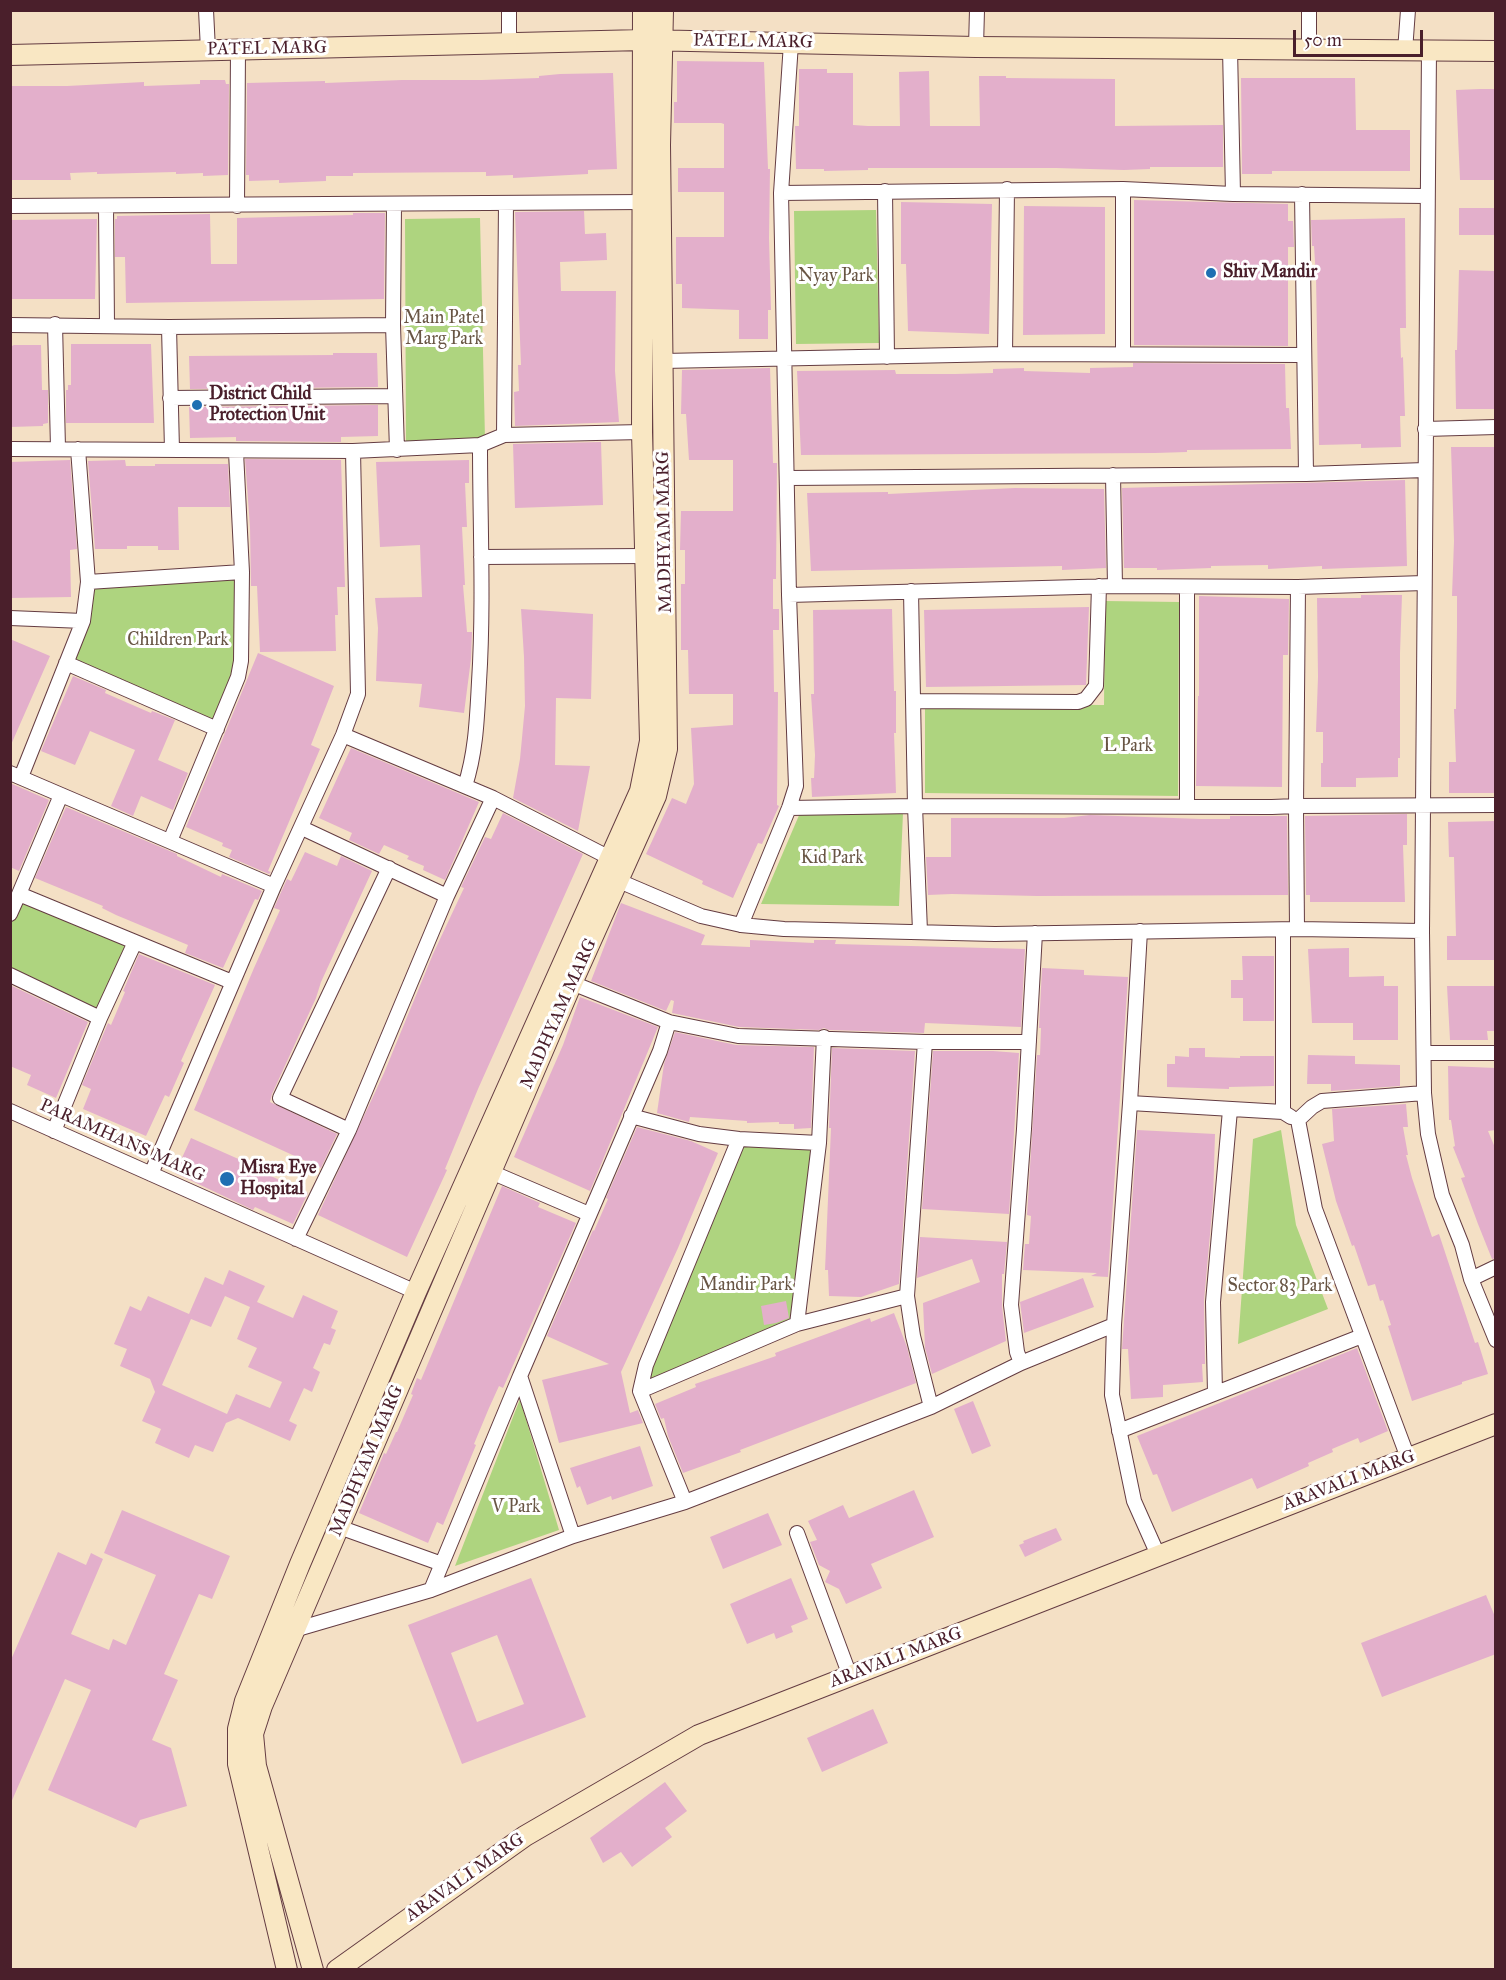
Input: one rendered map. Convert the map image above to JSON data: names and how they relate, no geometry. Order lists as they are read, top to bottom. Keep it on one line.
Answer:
{"streets":{"street":["PATEL MARG","MADHYAM MARG","PARAMHANS MARG","ARAVALI MARG"]},"crossings":[["PATEL MARG","MADHYAM MARG"],["MADHYAM MARG","PARAMHANS MARG"]],"parks":["Nyay Park","Main Patel Marg Park","Children Park","L Park","Kid Park","Mandir Park","Sector 83 Park","V Park"],"places":["Shiv Mandir","District Child Protection Unit","Misra Eye Hospital"],"scale_bar":"50 m"}
